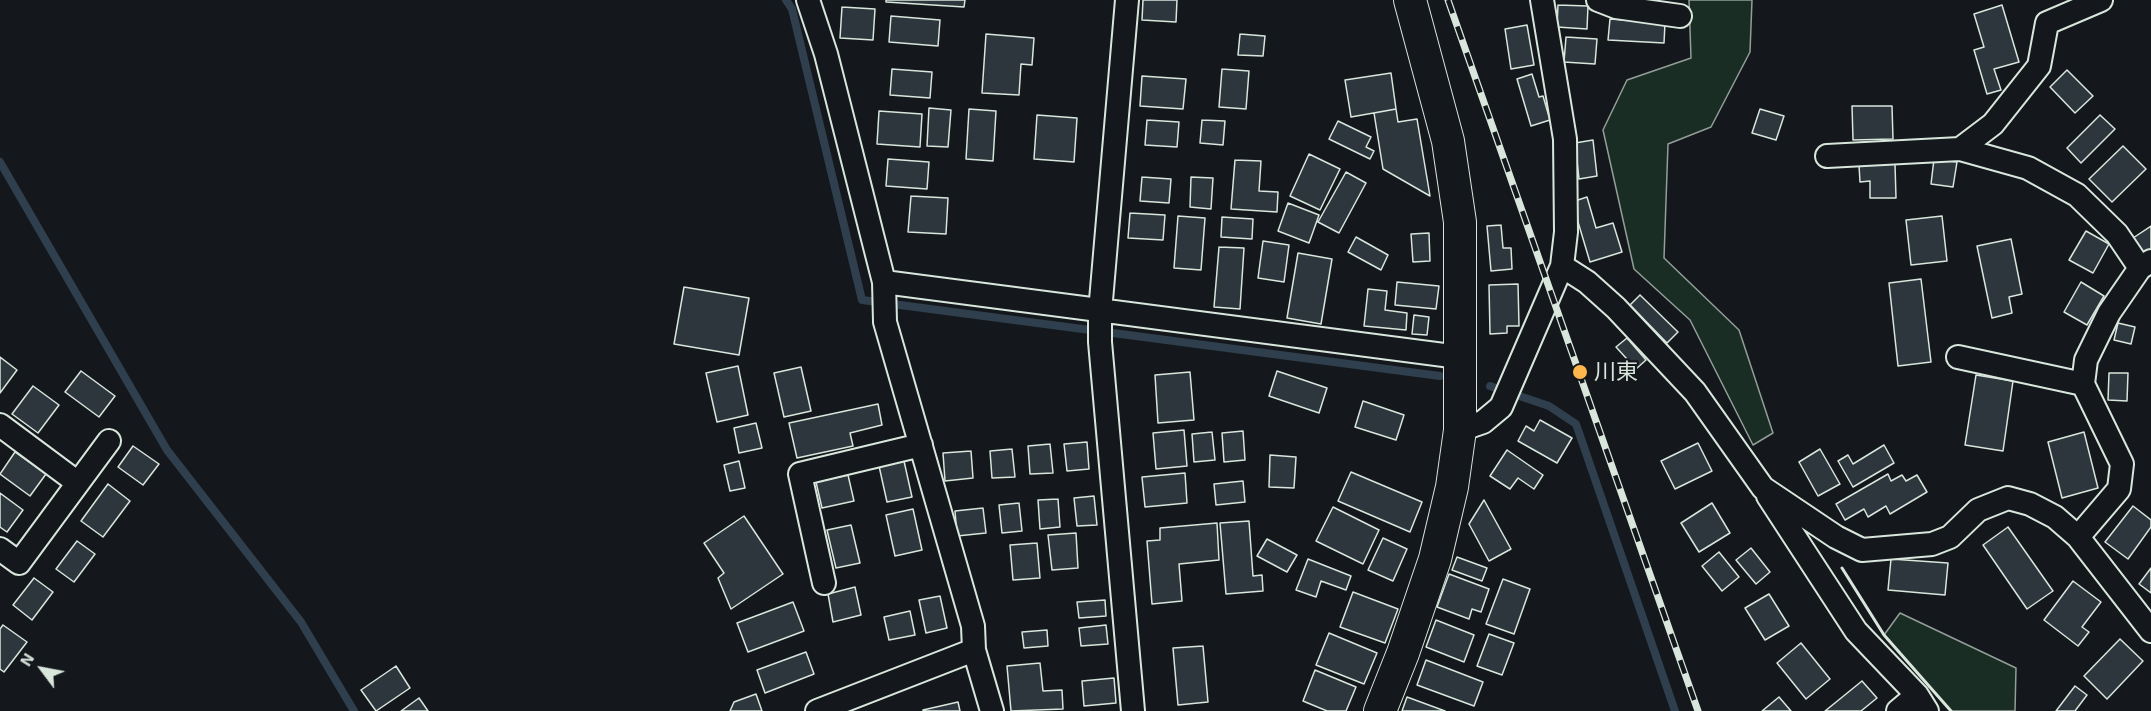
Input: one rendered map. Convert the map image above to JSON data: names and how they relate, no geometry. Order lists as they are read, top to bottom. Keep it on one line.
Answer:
{"places":["川東"],"north":"top left"}
